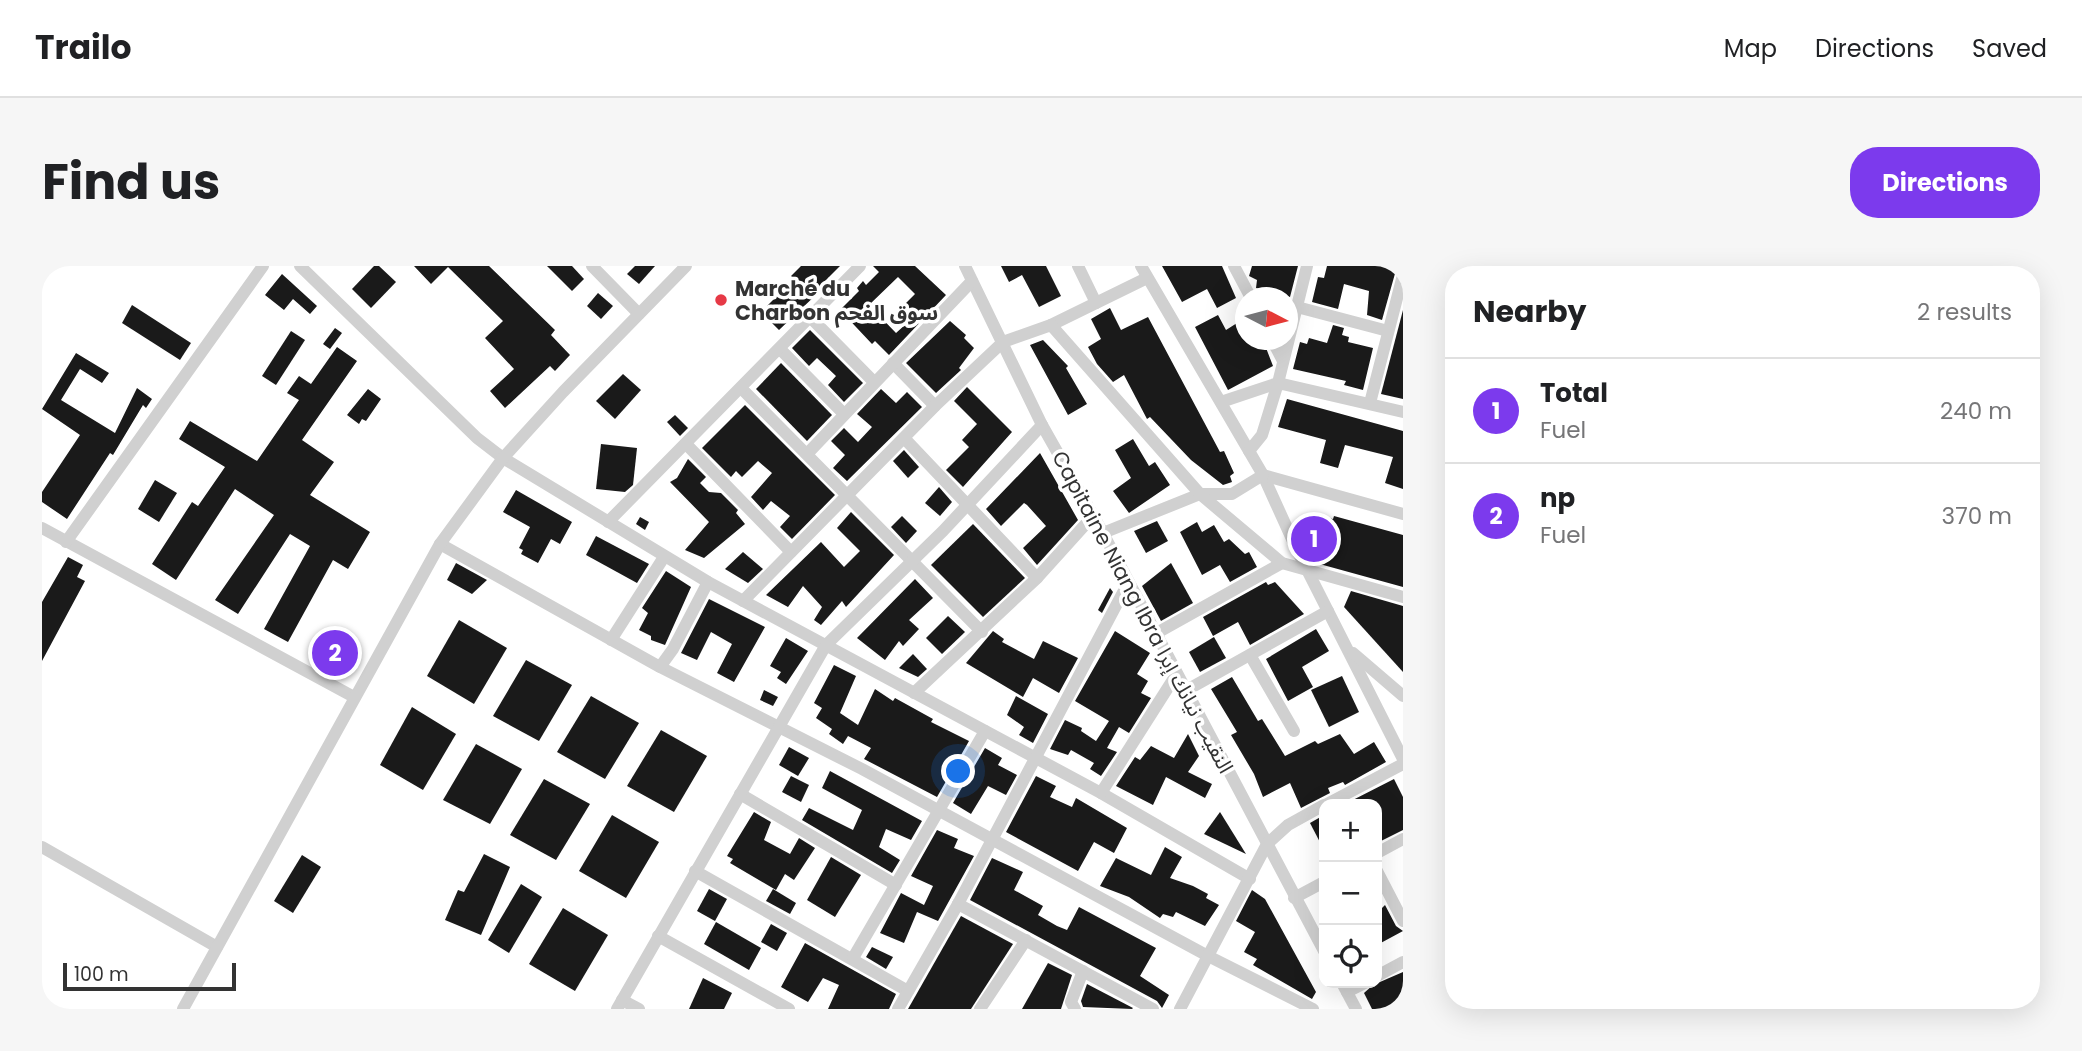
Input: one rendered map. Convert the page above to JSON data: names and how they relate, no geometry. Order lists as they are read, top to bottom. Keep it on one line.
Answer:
{"streets":{"street":["Capitaine Niang Ibra النقيب نيانك إبرا"]},"places":["Marché du Charbon سوق الفحم"],"scale_bar":"100 m","north":"right","page":{"header":"Trailo","nav":["Map","Directions","Saved"],"title":"Find us","buttons":"Directions","heading":["Nearby","2 results"],"list":[{"mark":"1","name":"Total","note":"Fuel","value":"240 m"},{"mark":"2","name":"np","note":"Fuel","value":"370 m"}],"pins":["1","2"],"map_buttons":["+","−"],"scale":"100 m"}}
